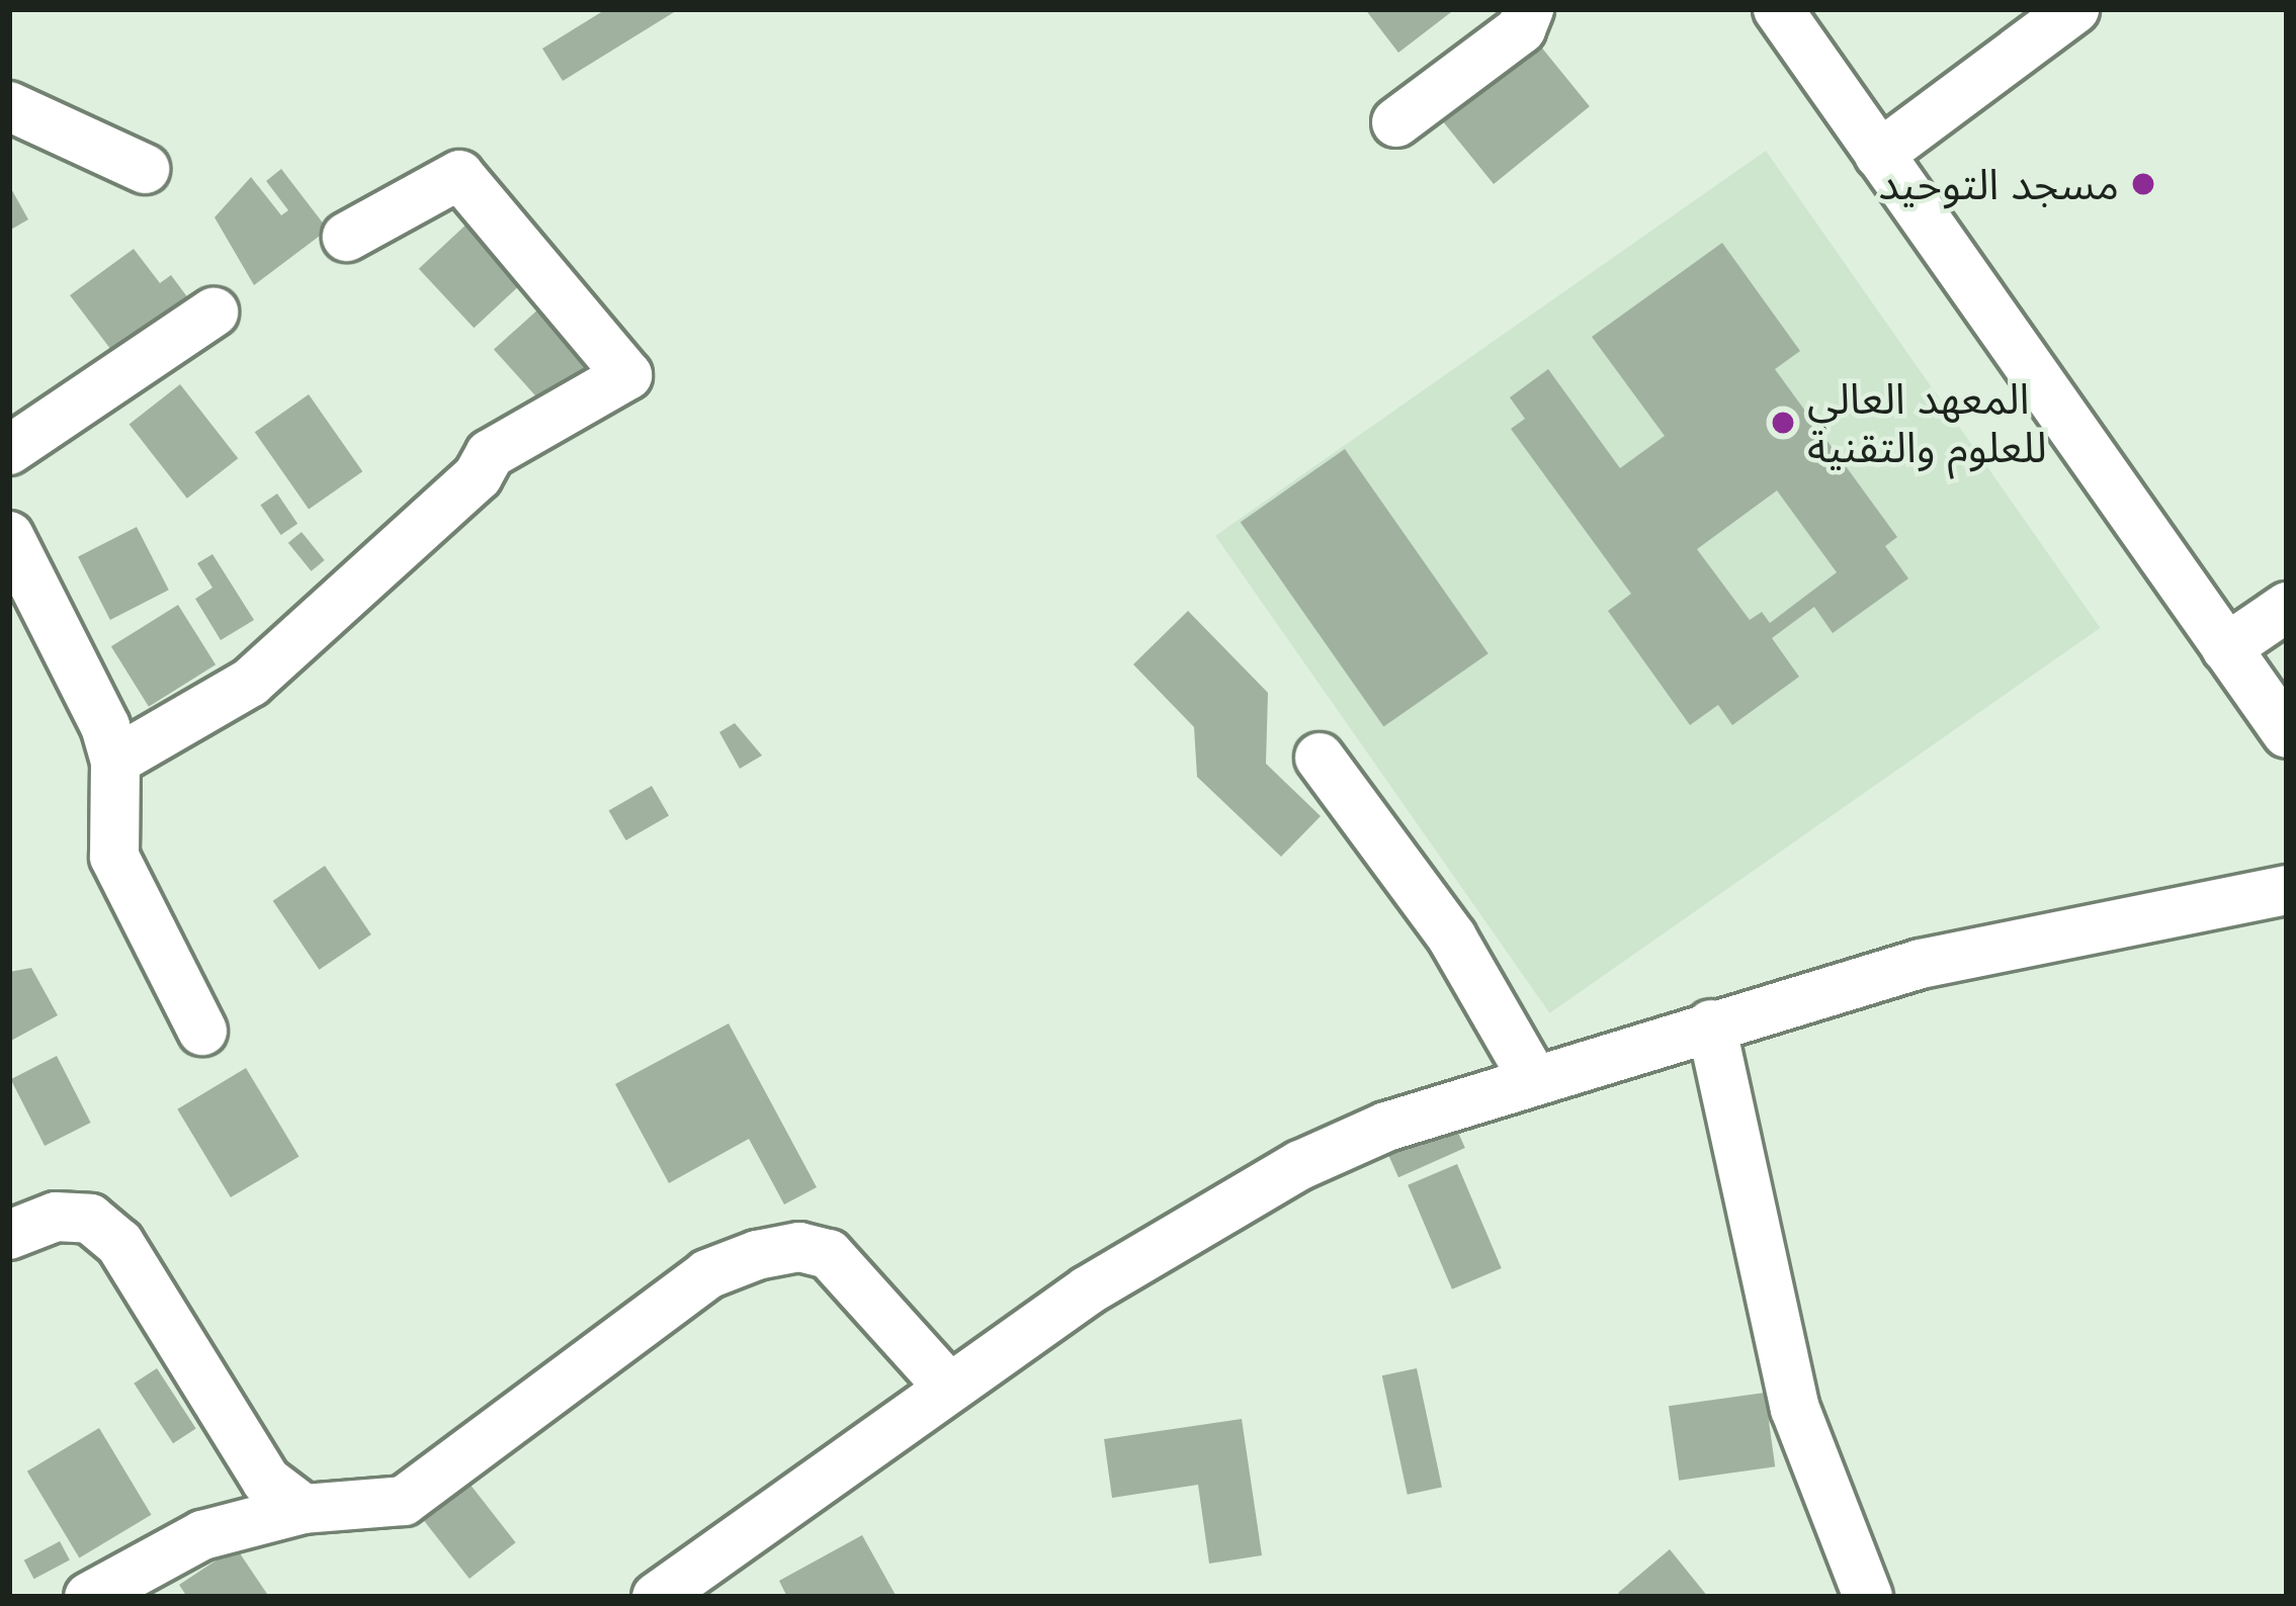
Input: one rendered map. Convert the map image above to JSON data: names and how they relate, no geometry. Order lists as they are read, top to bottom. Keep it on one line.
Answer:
{"places":["مسجد التوحيد","المعهد العالي للعلوم والتقنية"]}
